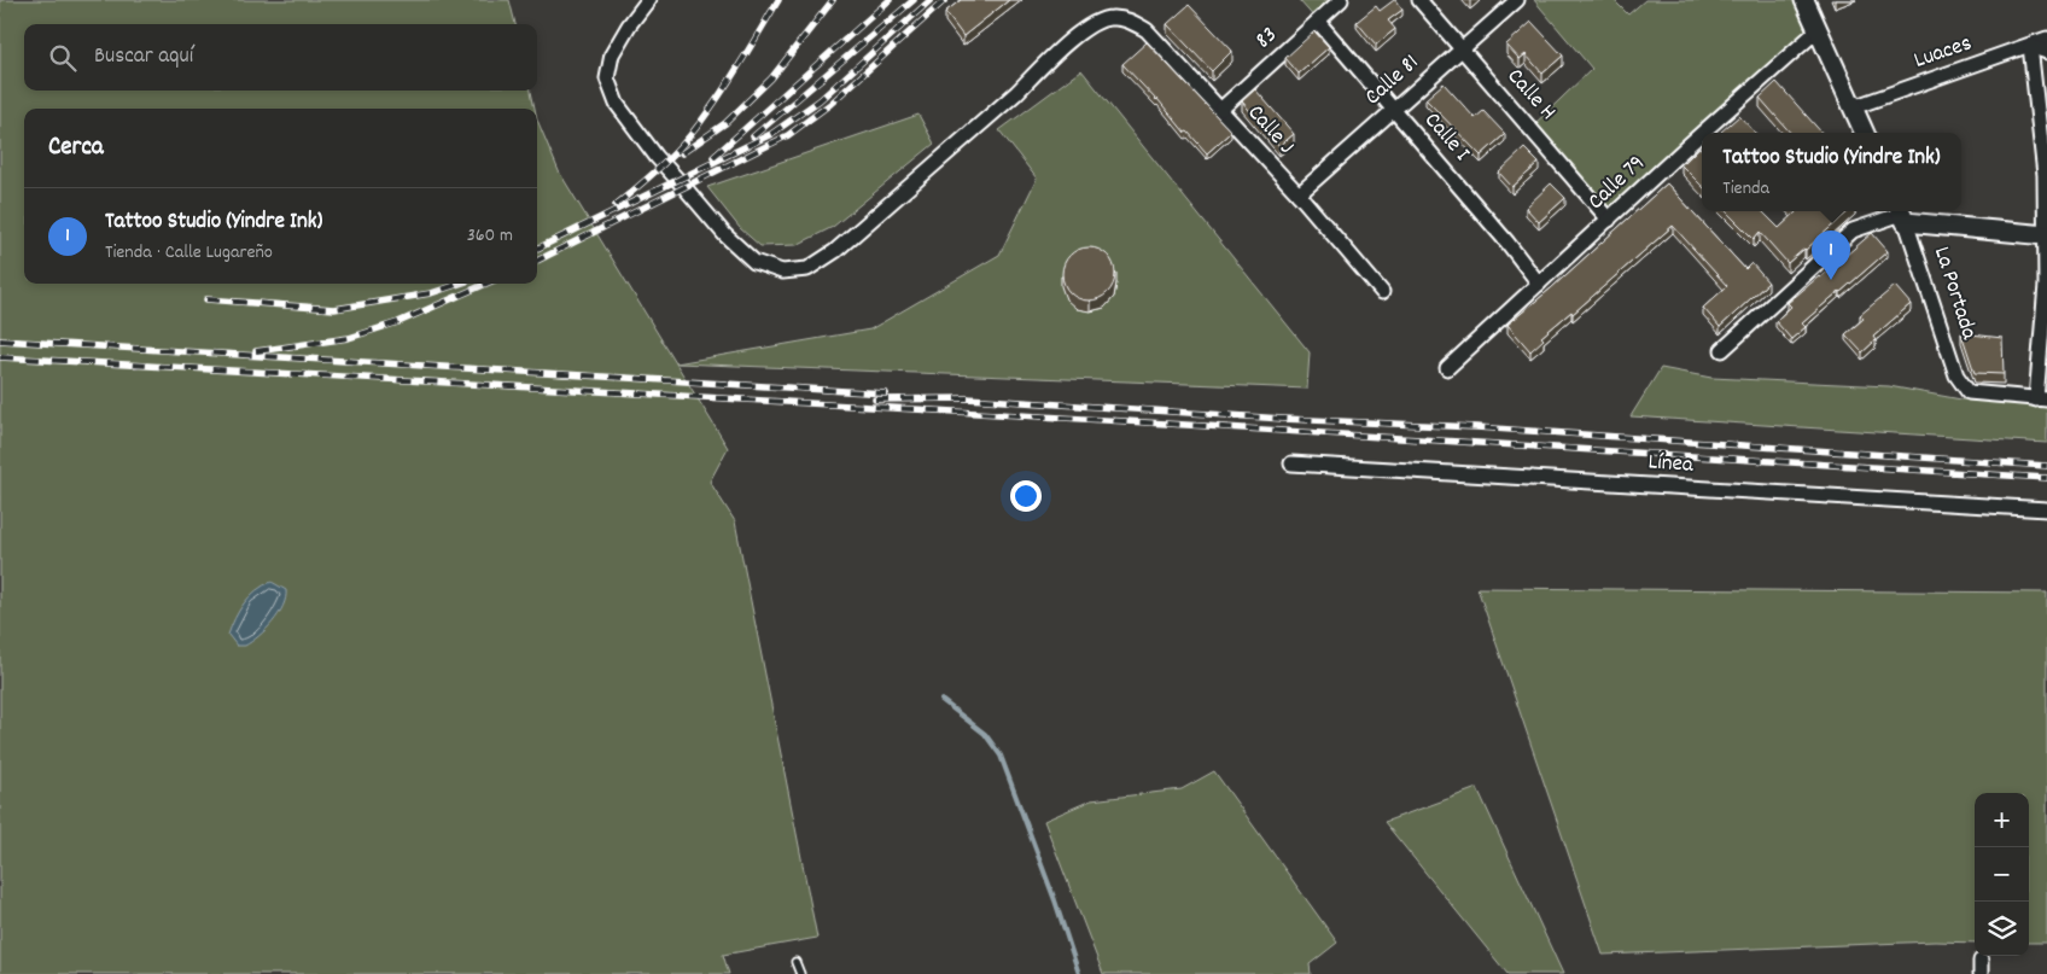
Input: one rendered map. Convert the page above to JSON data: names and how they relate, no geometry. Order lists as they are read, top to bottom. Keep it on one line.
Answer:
{"streets":{"street":["83","Luaces","Calle 81","Calle H","Calle J","Calle I","Calle 79","La Portada","Línea"]},"crossings":[["83","Calle J"],["83","Calle I"],["Calle 81","Calle H"],["Calle 81","Calle J"],["Calle 81","Calle I"],["Calle H","Calle 79"],["Calle I","Calle 79"]],"page":{"search":"Buscar aquí","heading":"Cerca","popup":["Tattoo Studio (Yindre Ink)","Tienda"],"list":[{"mark":"1","name":"Tattoo Studio (Yindre Ink)","note":"Tienda · Calle Lugareño","value":"360 m"}],"pins":"1","map_buttons":["+","−"]}}
